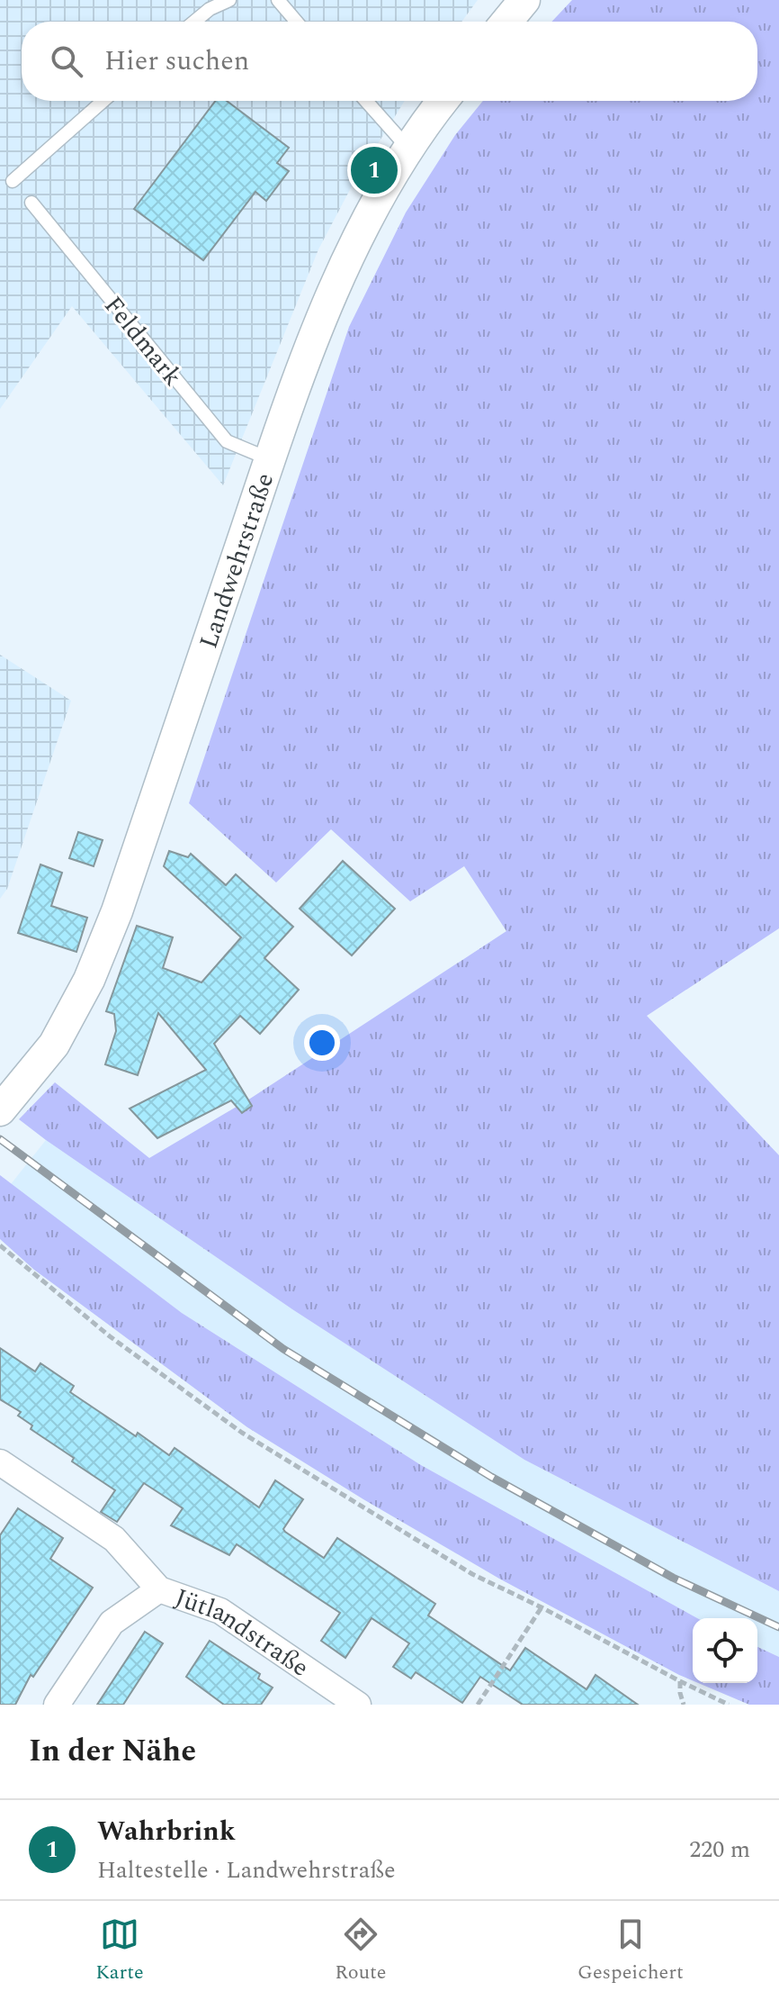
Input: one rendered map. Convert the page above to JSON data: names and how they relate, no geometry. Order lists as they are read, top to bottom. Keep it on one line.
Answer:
{"streets":{"street":["Landwehrstraße","Jütlandstraße"],"lane":["Feldmark"]},"crossings":[["Feldmark","Landwehrstraße"]],"page":{"search":"Hier suchen","pins":"1","heading":"In der Nähe","list":[{"mark":"1","name":"Wahrbrink","note":"Haltestelle · Landwehrstraße","value":"220 m"}],"nav":["Karte","Route","Gespeichert"]}}
